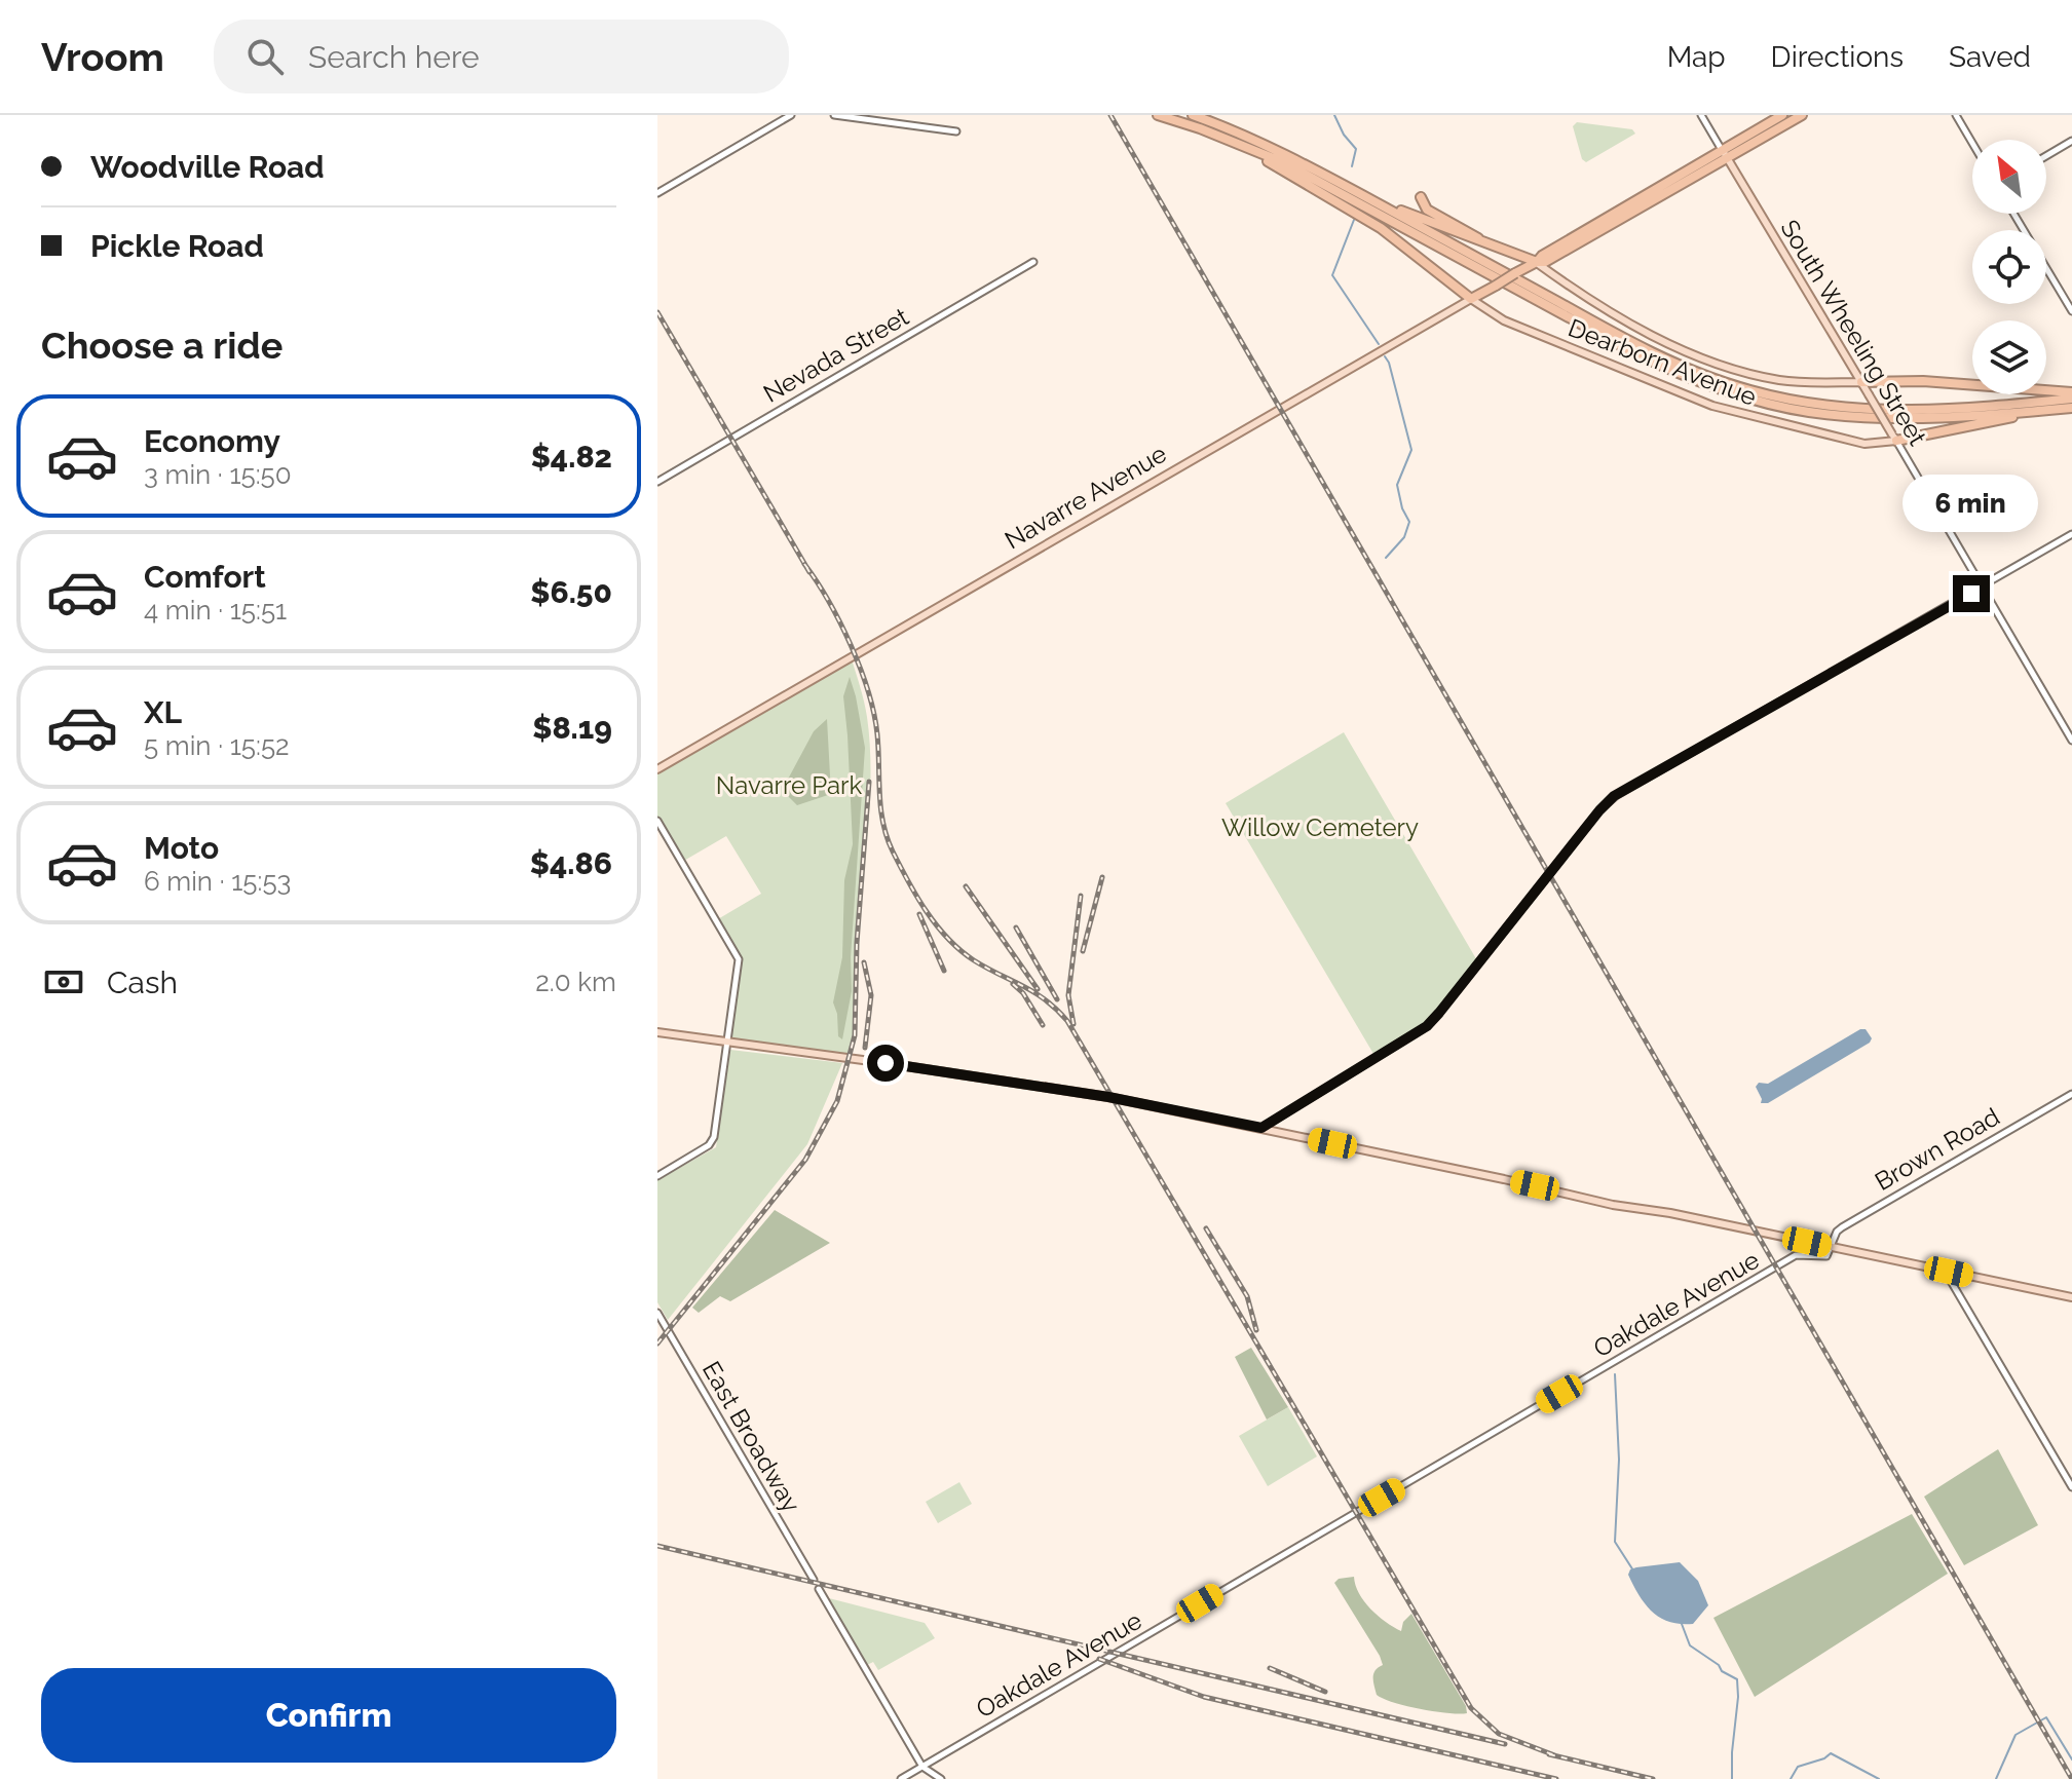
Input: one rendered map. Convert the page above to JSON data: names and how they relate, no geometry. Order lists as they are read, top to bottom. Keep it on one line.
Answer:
{"streets":{"highway":["Navarre Avenue"],"main road":["South Wheeling Street","Dearborn Avenue"],"street":["Nevada Street","Brown Road","Oakdale Avenue","East Broadway"]},"crossings":[["South Wheeling Street","Dearborn Avenue"],["South Wheeling Street","Navarre Avenue"],["Dearborn Avenue","Navarre Avenue"],["Brown Road","Oakdale Avenue"]],"parks":["Navarre Park","Willow Cemetery"],"north":"top left","page":{"header":"Vroom","search":"Search here","nav":["Map","Directions","Saved"],"banner":["Woodville Road","Pickle Road"],"heading":"Choose a ride","list":[{"name":"Economy","note":"3 min · 15:50","value":"$4.82"},{"name":"Comfort","note":"4 min · 15:51","value":"$6.50"},{"name":"XL","note":"5 min · 15:52","value":"$8.19"},{"name":"Moto","note":"6 min · 15:53","value":"$4.86"}],"bubble":"6 min","pay":["Cash","2.0 km"],"buttons":"Confirm"}}
